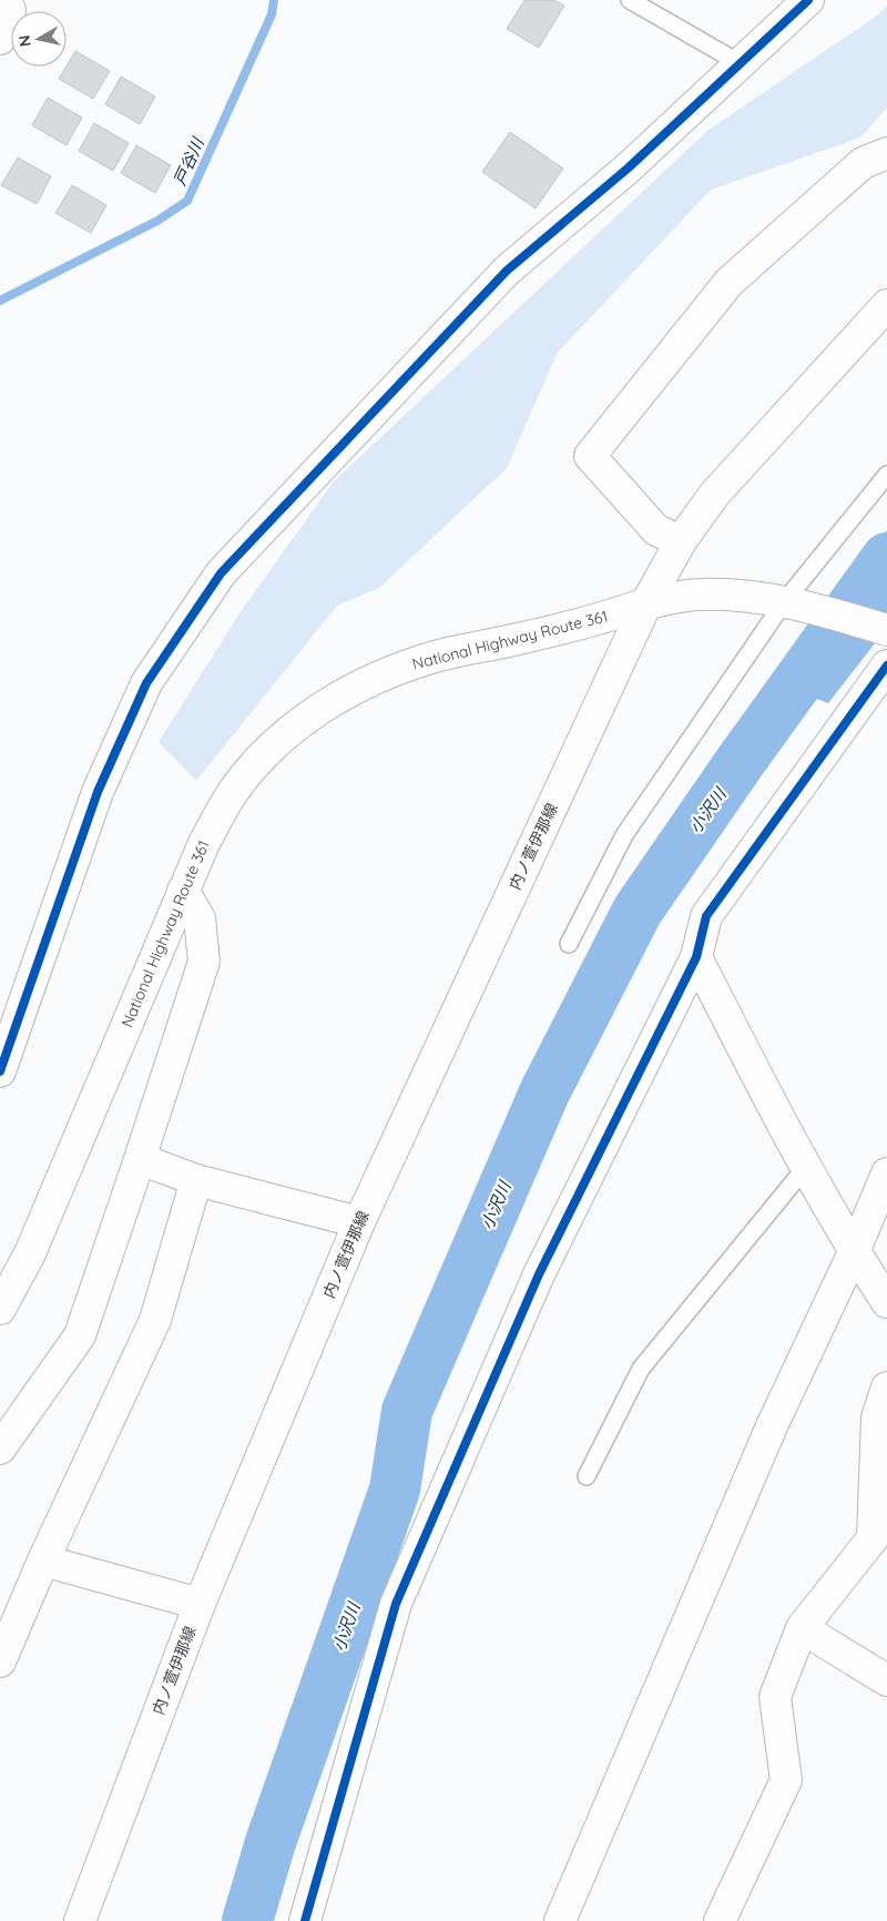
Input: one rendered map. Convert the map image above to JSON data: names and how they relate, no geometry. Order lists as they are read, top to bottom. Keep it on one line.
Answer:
{"streets":{"main road":["National Highway Route 361","内ノ萱伊那線"]},"crossings":[["National Highway Route 361","内ノ萱伊那線"]],"water":["戸谷川","小沢川"],"north":"left"}
